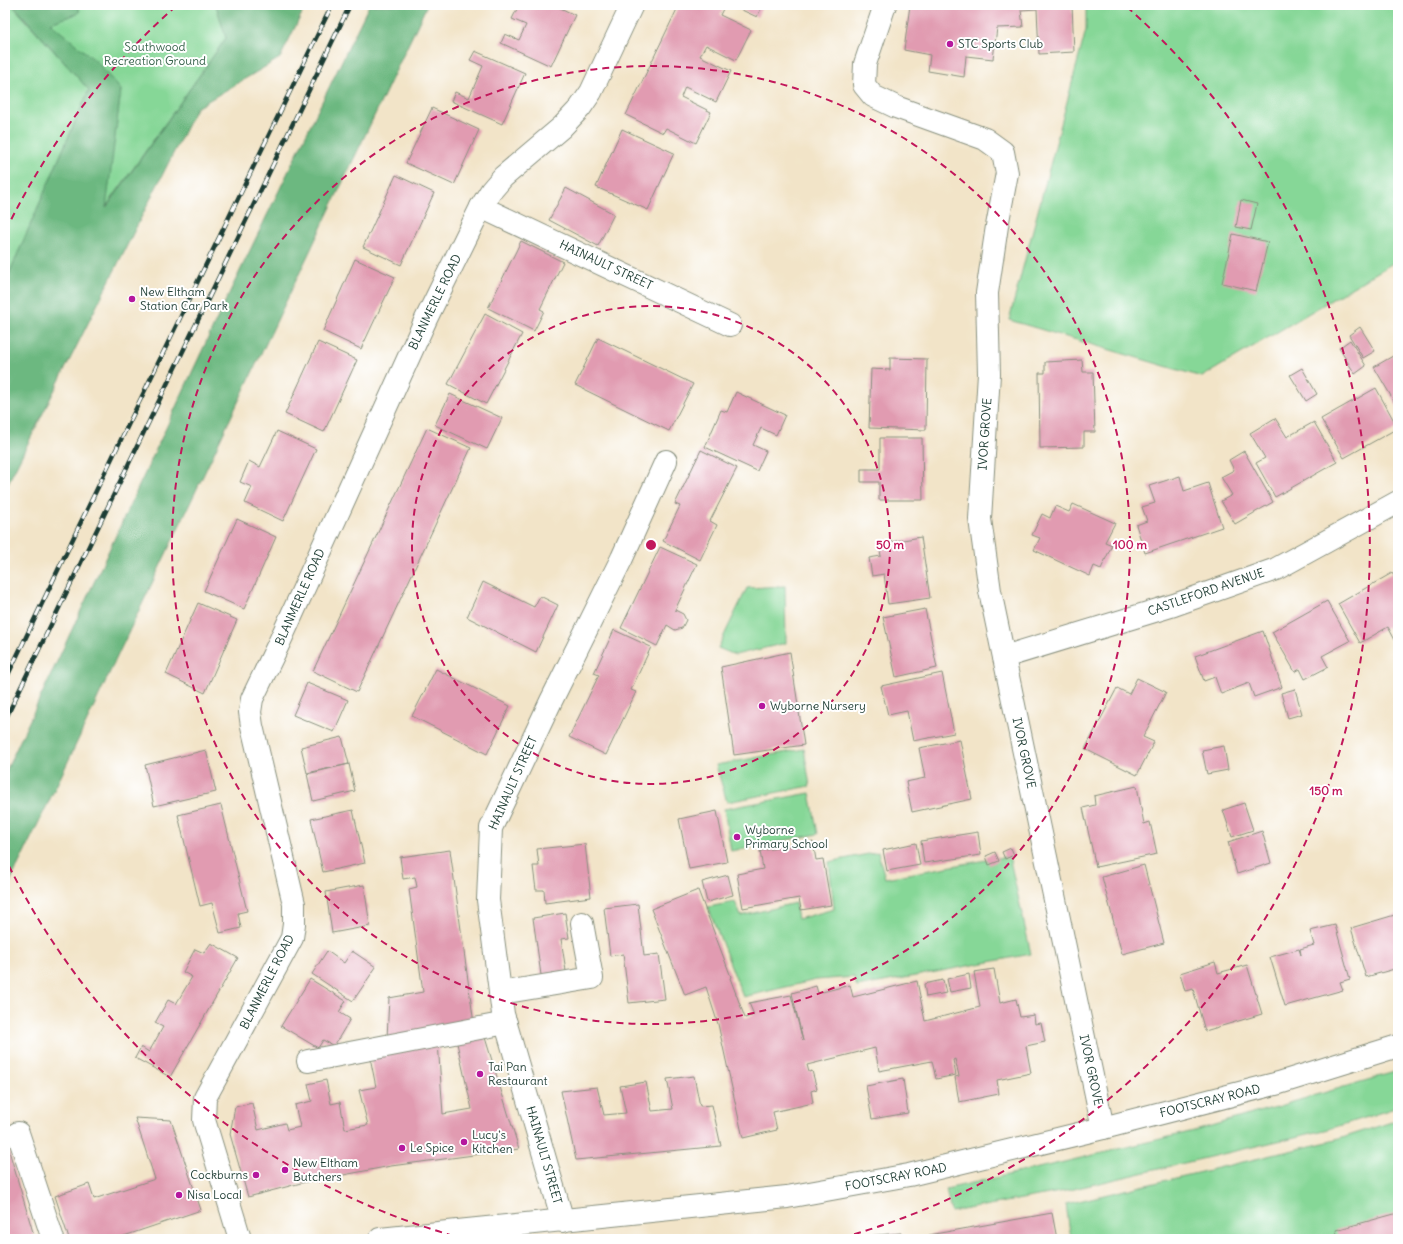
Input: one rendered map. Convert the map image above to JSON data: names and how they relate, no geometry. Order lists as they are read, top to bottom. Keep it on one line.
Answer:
{"streets":{"street":["HAINAULT STREET","BLANMERLE ROAD","IVOR GROVE","CASTLEFORD AVENUE","FOOTSCRAY ROAD"]},"crossings":[["HAINAULT STREET","BLANMERLE ROAD"],["HAINAULT STREET","FOOTSCRAY ROAD"],["IVOR GROVE","CASTLEFORD AVENUE"],["IVOR GROVE","FOOTSCRAY ROAD"]],"parks":["Southwood Recreation Ground"],"places":["STC Sports Club","New Eltham Station Car Park","Wyborne Nursery","Wyborne Primary School","Tai Pan Restaurant","Lucy's Kitchen","Le Spice","New Eltham Butchers","Cockburns","Nisa Local"],"rings":["50 m","100 m","150 m"]}
